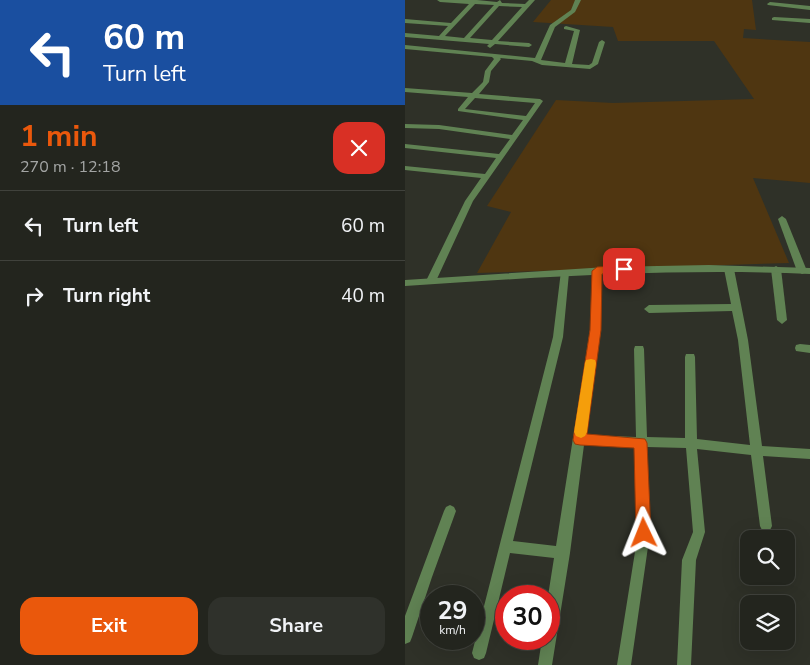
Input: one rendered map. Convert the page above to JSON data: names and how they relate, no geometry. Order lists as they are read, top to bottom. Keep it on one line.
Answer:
{"page":{"turn":["60 m","Turn left"],"heading":["1 min","270 m · 12:18"],"list":[{"name":"Turn left","value":"60 m"},{"name":"Turn right","value":"40 m"}],"speed":"29 km/h","limit":"30","buttons":["Exit","Share"]}}
